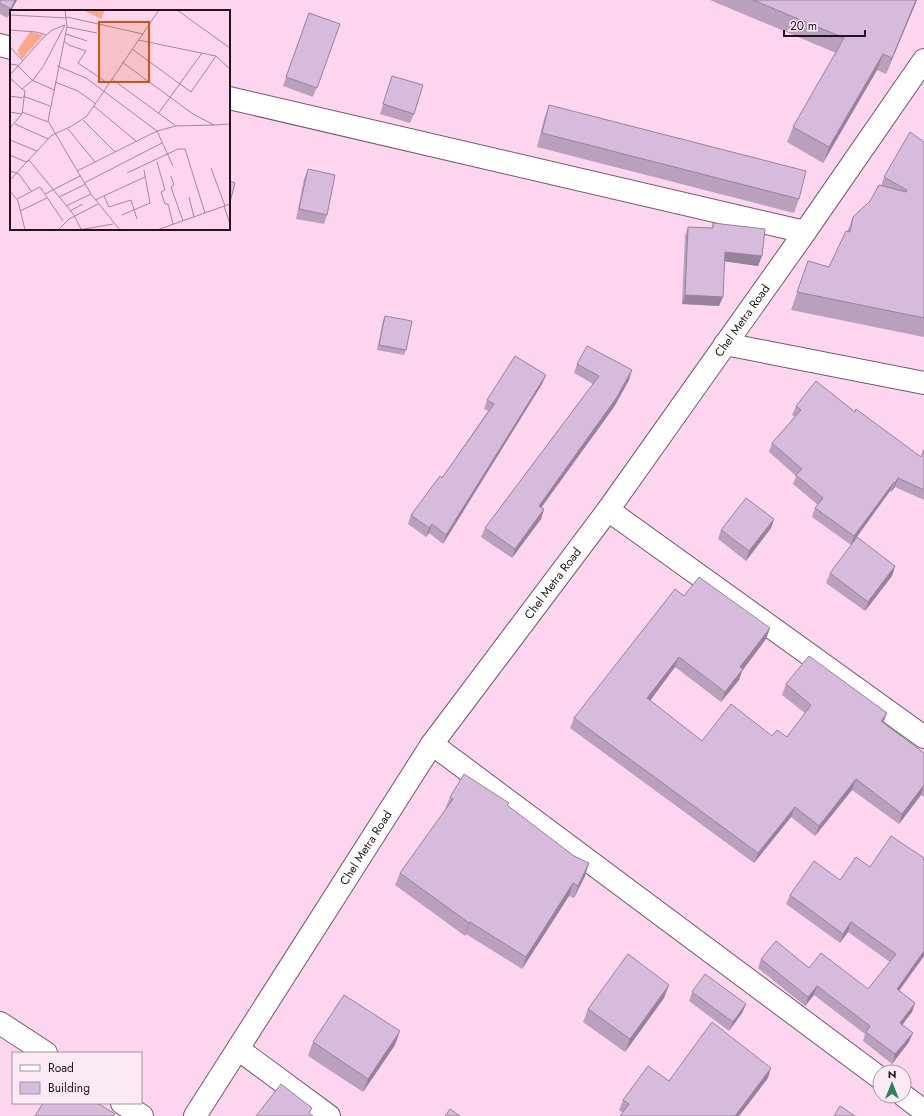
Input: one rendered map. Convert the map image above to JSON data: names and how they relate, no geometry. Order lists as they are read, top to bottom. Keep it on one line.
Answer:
{"streets":{"street":["Chel Metra Road"]},"legend":["Road","Building"],"scale_bar":"20 m","north":"top"}
